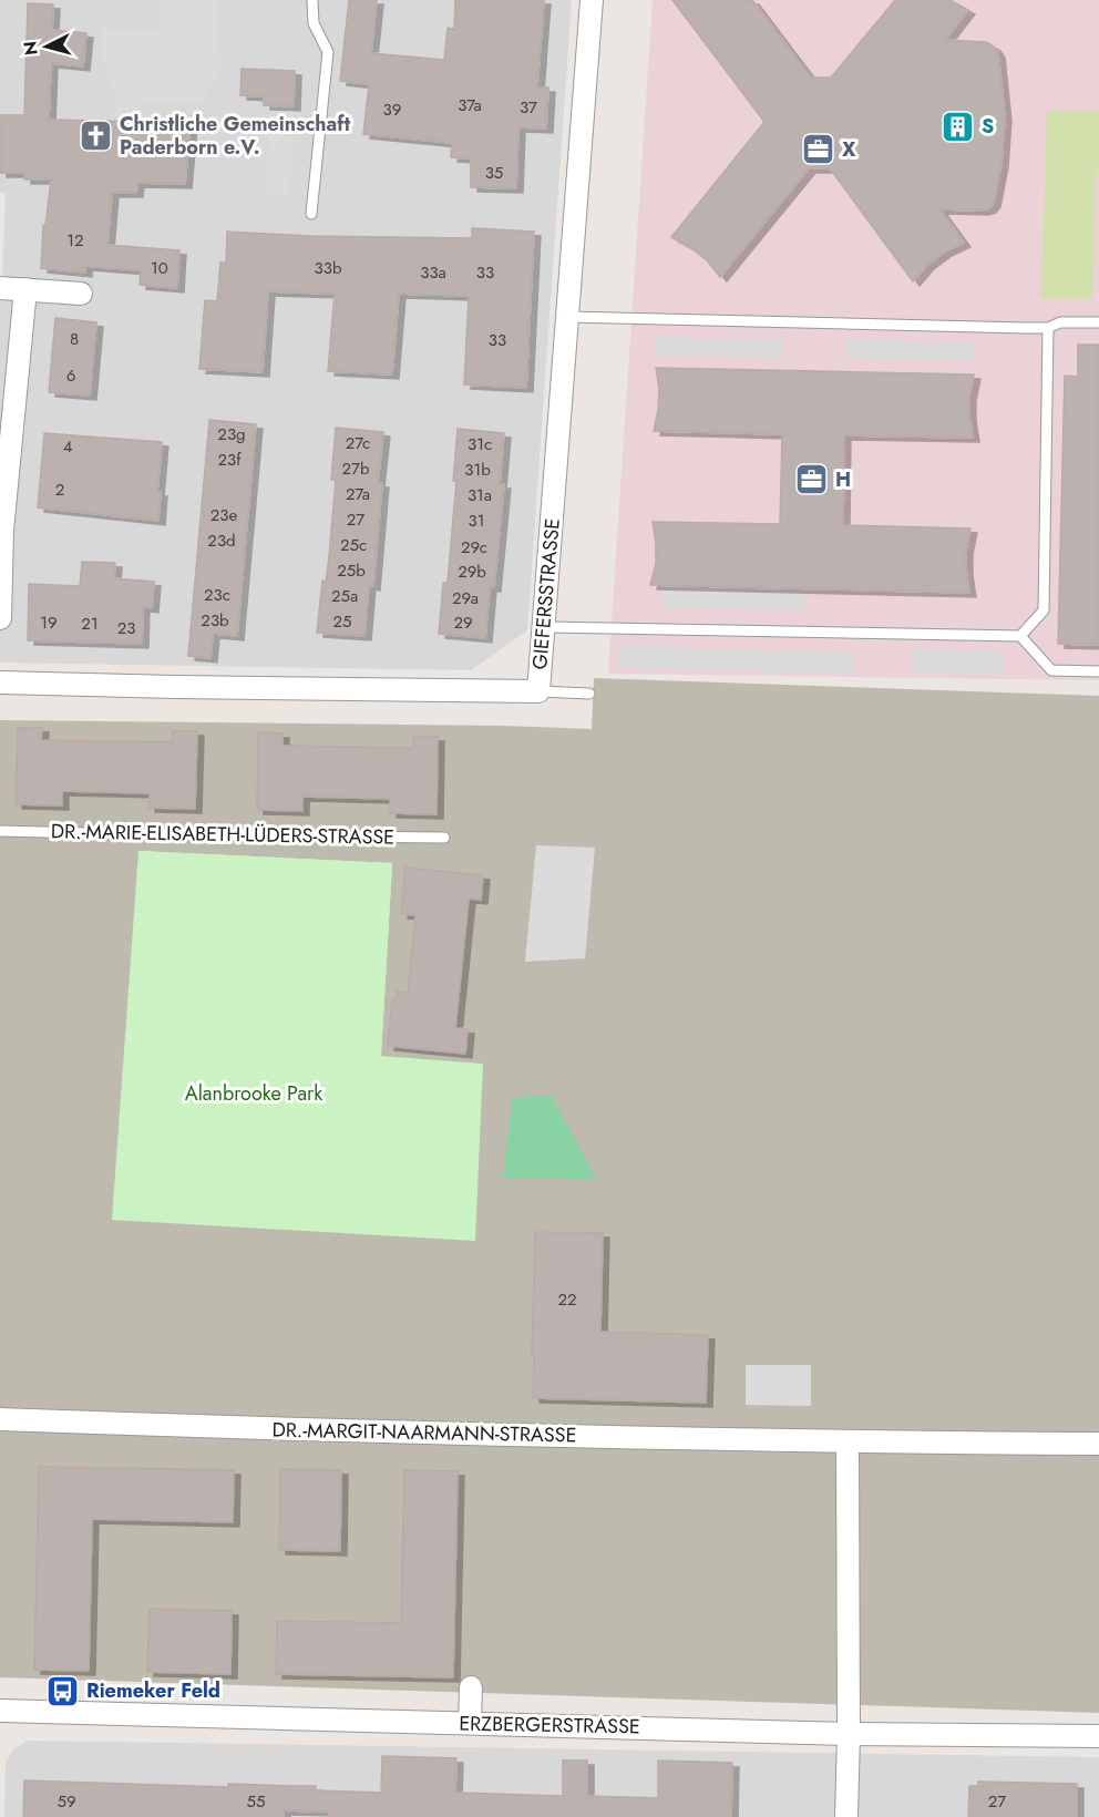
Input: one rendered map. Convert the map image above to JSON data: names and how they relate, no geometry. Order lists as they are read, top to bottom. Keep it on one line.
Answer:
{"streets":{"street":["GIEFERSSTRASSE","DR.-MARGIT-NAARMANN-STRASSE","ERZBERGERSTRASSE"],"lane":["DR.-MARIE-ELISABETH-LÜDERS-STRASSE"]},"parks":["Alanbrooke Park"],"places":{"building":["S"],"church":["Christliche Gemeinschaft Paderborn e.V."],"office":["X","H"],"bus stop":["Riemeker Feld"]},"house_numbers":["37a","37","39","35","12","10","33b","33a","33","8","33","6","23g","27c","31c","4","23f","27b","31b","2","27a","31a","23e","27","31","23d","25c","29c","25b","29b","23c","25a","29a","23b","25","19","29","21","23","22","59","55","27"],"north":"left"}
